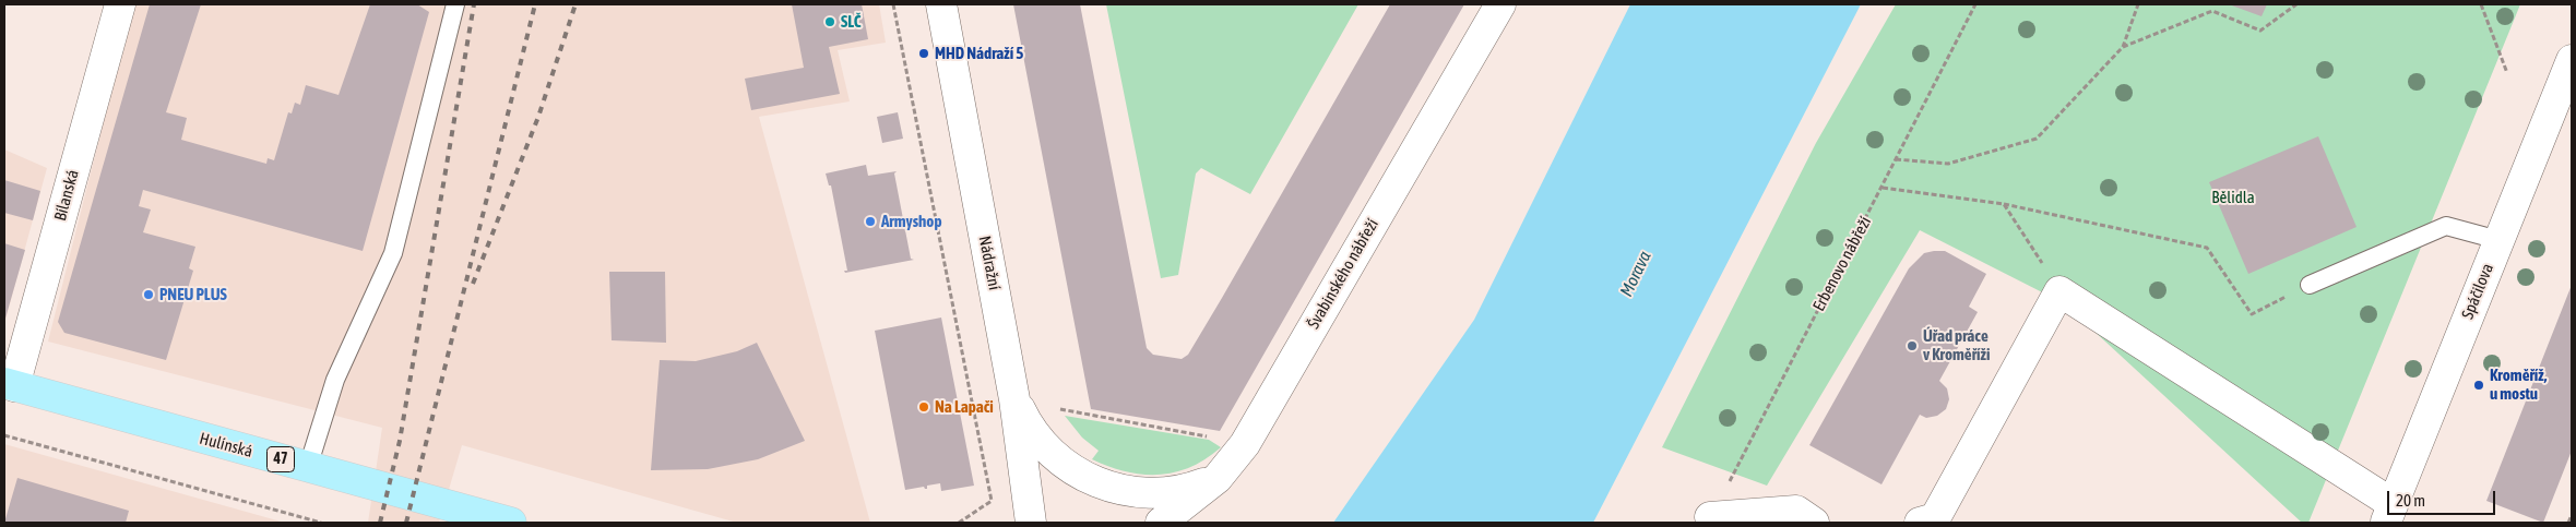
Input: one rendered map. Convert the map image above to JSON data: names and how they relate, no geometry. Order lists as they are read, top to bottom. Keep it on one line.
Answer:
{"streets":{"main road":["Hulínská","47"],"street":["Bílanská","Nádražní","Švabinského nábřeží","Spáčilova"],"path":["Erbenovo nábřeží"]},"crossings":[["Bílanská","Hulínská"]],"water":["Morava"],"parks":["Bělidla"],"places":["SLČ","MHD Nádraží 5","Armyshop","PNEU PLUS","Úřad práce v Kroměříži","Kroměříž, u mostu","Na Lapači"],"scale_bar":"20 m"}
